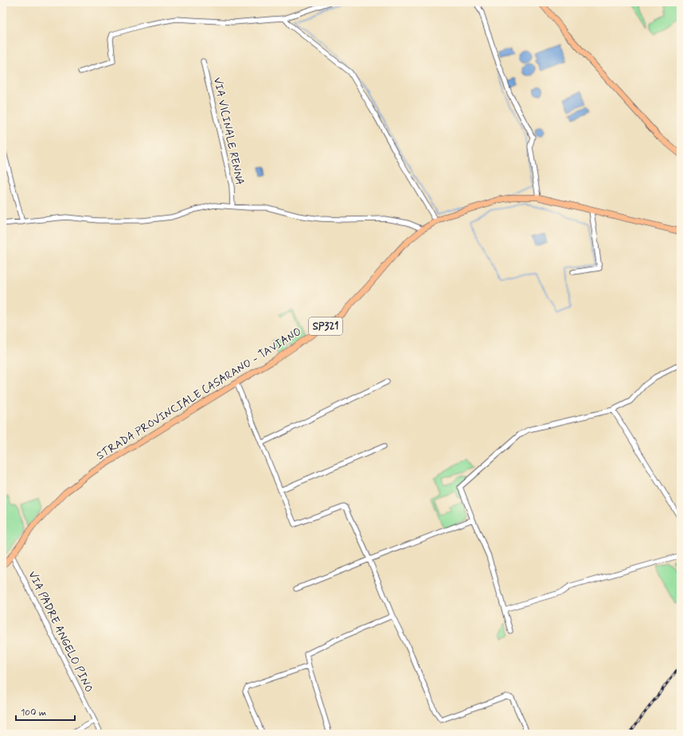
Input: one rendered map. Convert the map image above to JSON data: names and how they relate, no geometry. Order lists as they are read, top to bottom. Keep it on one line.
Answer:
{"streets":{"main road":["SP321","STRADA PROVINCIALE CASARANO - TAVIANO"],"street":["VIA VICINALE RENNA","VIA PADRE ANGELO PINO"]},"crossings":[["STRADA PROVINCIALE CASARANO - TAVIANO","VIA PADRE ANGELO PINO"]],"scale_bar":"100 m"}
